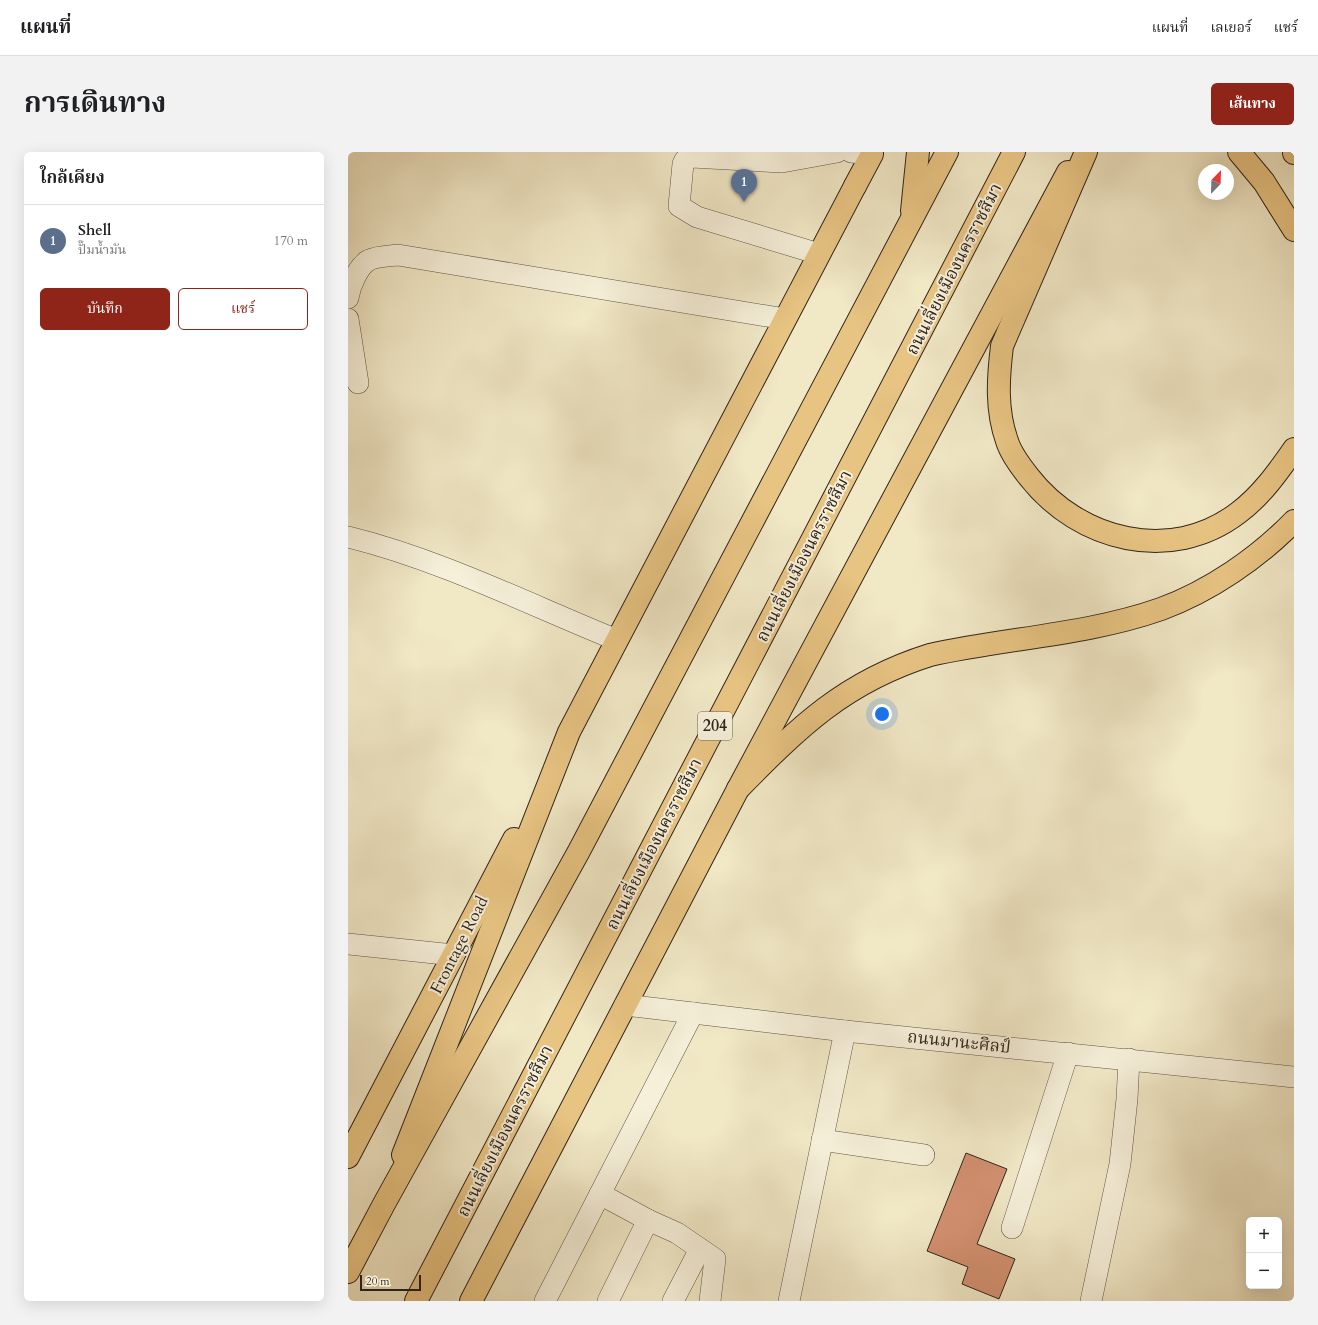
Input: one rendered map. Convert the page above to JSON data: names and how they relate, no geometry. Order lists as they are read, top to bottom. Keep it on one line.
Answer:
{"streets":{"main road":["ถนนเลี่ยงเมืองนครราชสีมา","204","Frontage Road"],"street":["ถนนมานะศิลป์"]},"scale_bar":"20 m","north":"top right","page":{"header":"แผนที่","nav":["แผนที่","เลเยอร์","แชร์"],"title":"การเดินทาง","buttons":["เส้นทาง",["บันทึก","แชร์"]],"heading":"ใกล้เคียง","pins":"1","list":[{"mark":"1","name":"Shell","note":"ปั๊มน้ำมัน","value":"170 m"}],"map_buttons":["+","−"],"scale":"20 m"}}
